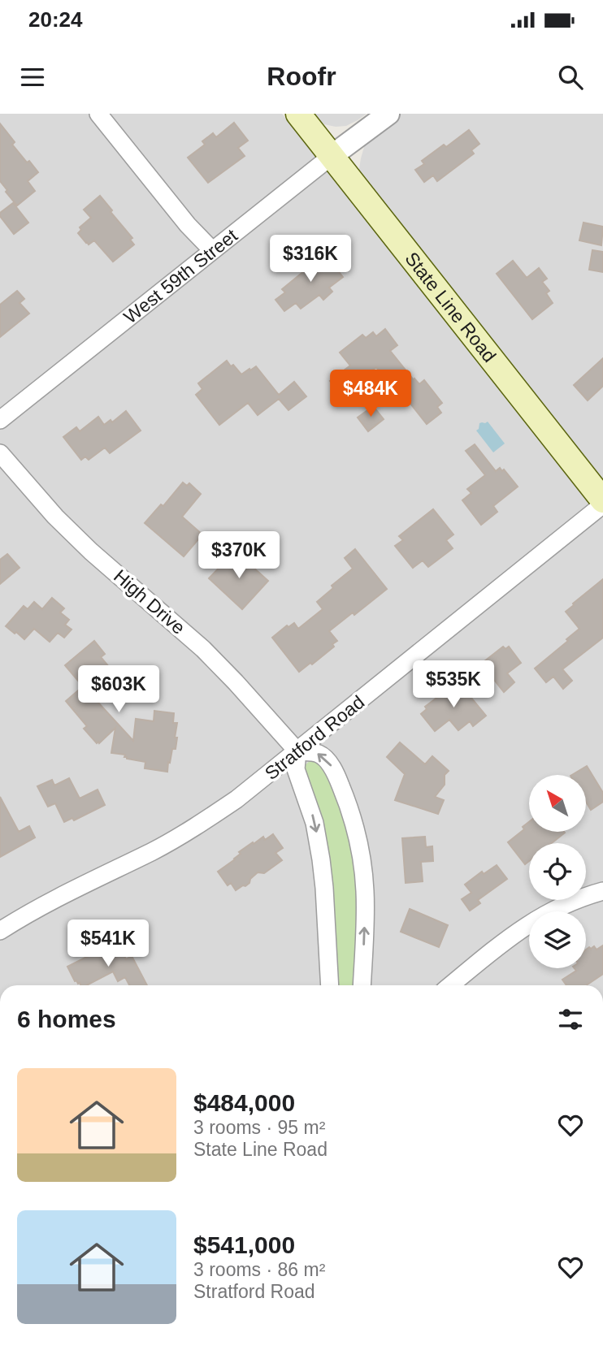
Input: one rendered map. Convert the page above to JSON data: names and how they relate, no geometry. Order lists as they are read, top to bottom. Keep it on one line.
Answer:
{"streets":{"main road":["State Line Road"],"street":["West 59th Street","High Drive","Stratford Road"]},"crossings":[["West 59th Street","State Line Road"],["State Line Road","Stratford Road"],["High Drive","Stratford Road"]],"north":"top left","page":{"status":"20:24","header":"Roofr","price":["$316K","$484K","$370K","$535K","$603K","$541K"],"heading":"6 homes","list":[{"name":"$484,000","note":"3 rooms · 95 m² · State Line Road"},{"name":"$541,000","note":"3 rooms · 86 m² · Stratford Road"}]}}
